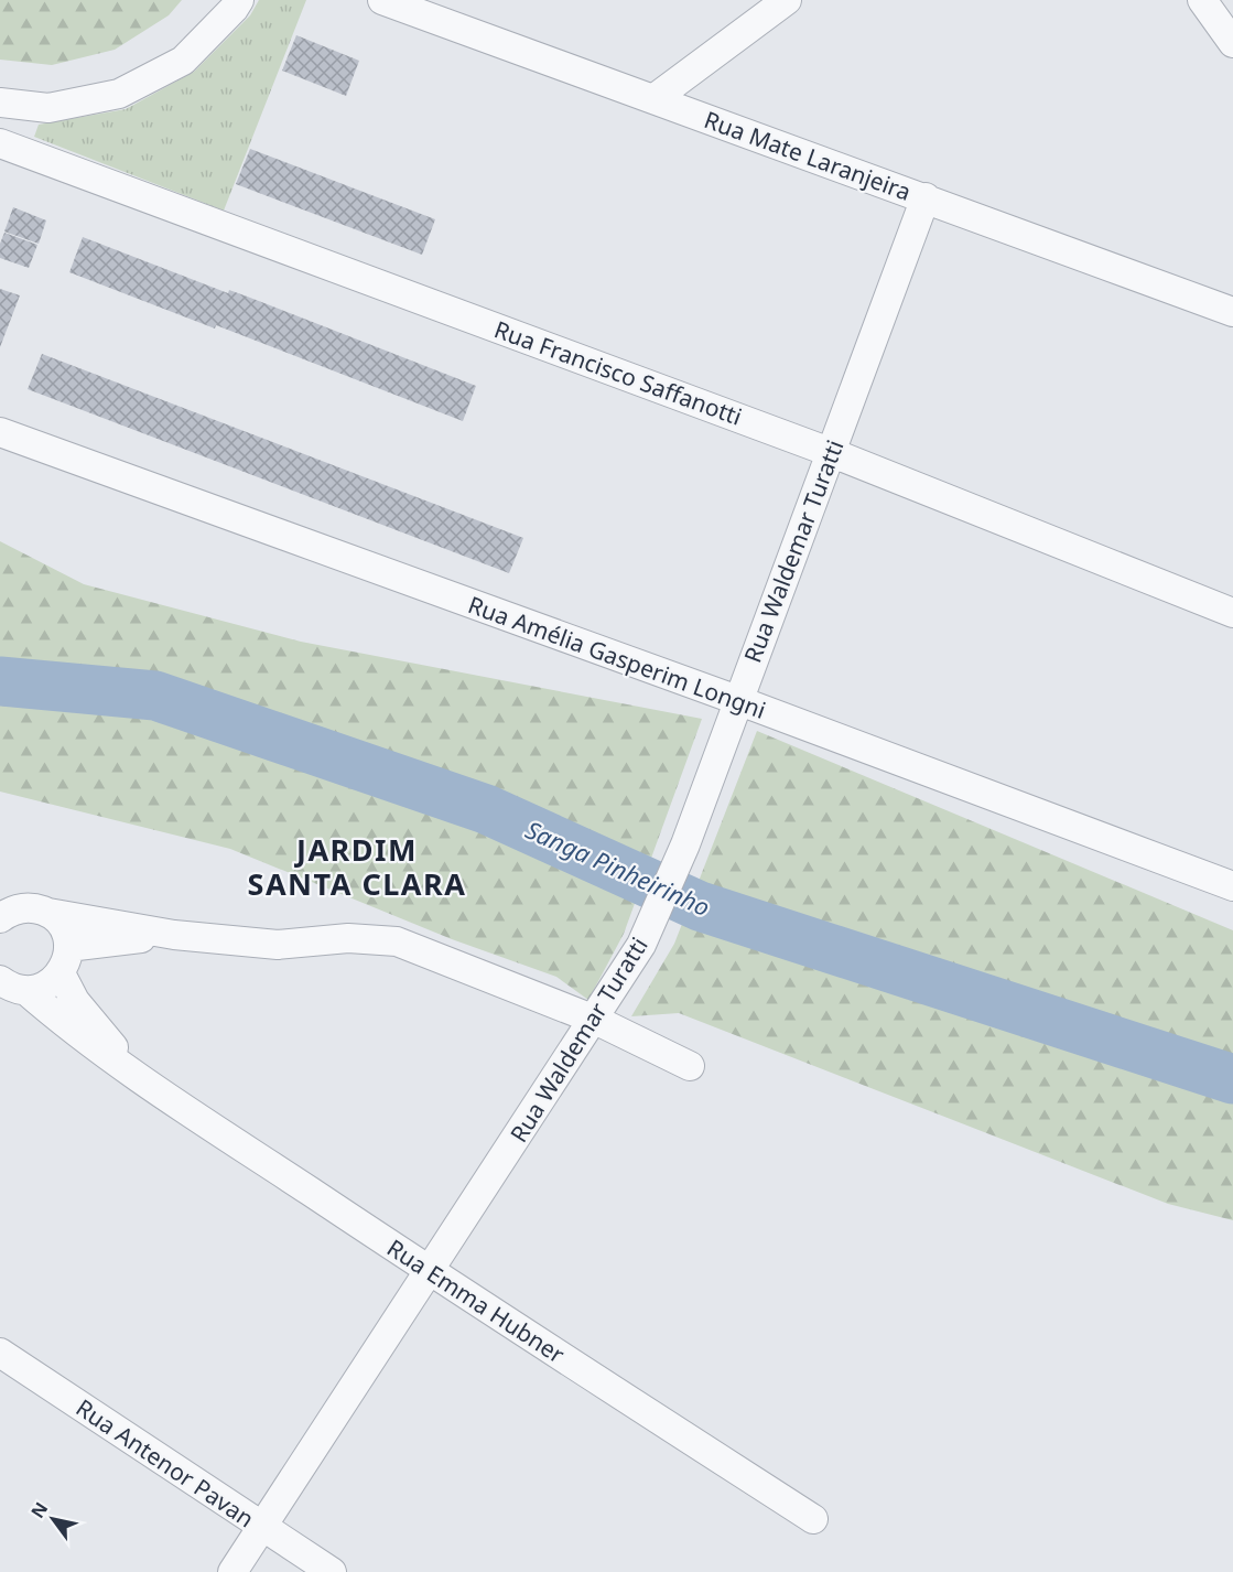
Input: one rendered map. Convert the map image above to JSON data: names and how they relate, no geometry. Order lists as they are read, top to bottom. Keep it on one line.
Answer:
{"streets":{"street":["Rua Mate Laranjeira","Rua Francisco Saffanotti","Rua Waldemar Turatti","Rua Amélia Gasperim Longni","Rua Emma Hubner","Rua Antenor Pavan"]},"crossings":[["Rua Mate Laranjeira","Rua Waldemar Turatti"],["Rua Francisco Saffanotti","Rua Waldemar Turatti"],["Rua Waldemar Turatti","Rua Amélia Gasperim Longni"],["Rua Waldemar Turatti","Rua Emma Hubner"],["Rua Waldemar Turatti","Rua Antenor Pavan"]],"districts":["JARDIM SANTA CLARA"],"water":["Sanga Pinheirinho"],"north":"top left"}
